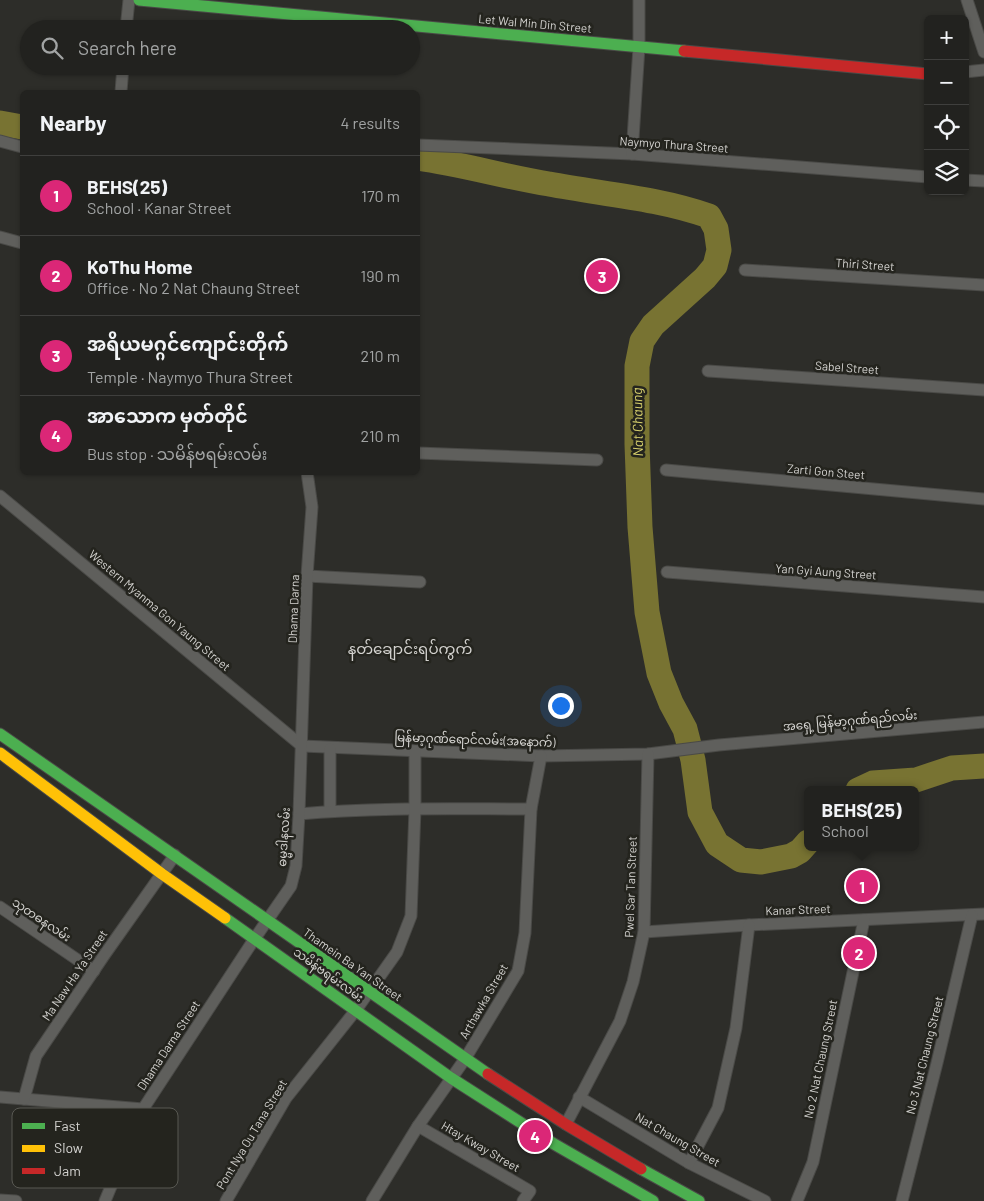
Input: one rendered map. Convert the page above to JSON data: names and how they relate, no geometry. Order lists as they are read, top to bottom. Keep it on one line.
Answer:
{"streets":{"main road":["Let Wal Min Din Street","Thamein Ba Yan Street","သမိန်ဗရမ်းလမ်း"],"street":["Naymyo Thura Street","Thiri Street","Sabel Street","Zarti Gon Steet","Yan Gyi Aung Street","Dhama Darna","Western Myanma Gon Yaung Street","အရှေ့ မြန်မာ့ဂုဏ်ရည်လမ်း","မြန်မာ့ဂုဏ်ရောင်လမ်း(အနောက်)","ဓမ္မဒါနလမ်း","Pwel Sar Tan Street","Kanar Street","သုတဓနလမ်း","Ma Naw Ha Ya Street","Arthawka Street","Dhama Darna Street","No 3 Nat Chaung Street","No 2 Nat Chaung Street","Pont Nya Ou Tana Street","Nat Chaung Street","Htay Kway Street"]},"crossings":[["Dhama Darna","Western Myanma Gon Yaung Street"],["Dhama Darna","မြန်မာ့ဂုဏ်ရောင်လမ်း(အနောက်)"],["Dhama Darna","ဓမ္မဒါနလမ်း"],["Western Myanma Gon Yaung Street","မြန်မာ့ဂုဏ်ရောင်လမ်း(အနောက်)"],["Western Myanma Gon Yaung Street","ဓမ္မဒါနလမ်း"],["အရှေ့ မြန်မာ့ဂုဏ်ရည်လမ်း","မြန်မာ့ဂုဏ်ရောင်လမ်း(အနောက်)"],["မြန်မာ့ဂုဏ်ရောင်လမ်း(အနောက်)","ဓမ္မဒါနလမ်း"],["မြန်မာ့ဂုဏ်ရောင်လမ်း(အနောက်)","Pwel Sar Tan Street"],["မြန်မာ့ဂုဏ်ရောင်လမ်း(အနောက်)","Arthawka Street"],["မြန်မာ့ဂုဏ်ရောင်လမ်း(အနောက်)","Pont Nya Ou Tana Street"],["ဓမ္မဒါနလမ်း","Thamein Ba Yan Street"],["ဓမ္မဒါနလမ်း","သမိန်ဗရမ်းလမ်း"],["ဓမ္မဒါနလမ်း","Dhama Darna Street"],["Pwel Sar Tan Street","Kanar Street"],["Pwel Sar Tan Street","Thamein Ba Yan Street"],["Pwel Sar Tan Street","Nat Chaung Street"],["Kanar Street","No 3 Nat Chaung Street"],["Kanar Street","No 2 Nat Chaung Street"],["သုတဓနလမ်း","Ma Naw Ha Ya Street"],["Thamein Ba Yan Street","Ma Naw Ha Ya Street"],["Thamein Ba Yan Street","Arthawka Street"],["Thamein Ba Yan Street","Pont Nya Ou Tana Street"],["သမိန်ဗရမ်းလမ်း","Ma Naw Ha Ya Street"],["သမိန်ဗရမ်းလမ်း","Arthawka Street"],["သမိန်ဗရမ်းလမ်း","Dhama Darna Street"],["သမိန်ဗရမ်းလမ်း","Pont Nya Ou Tana Street"],["Arthawka Street","Htay Kway Street"]],"districts":["နတ်ချောင်းရပ်ကွက်"],"water":["Nat Chaung"],"legend":["Fast","Slow","Jam"],"page":{"map_buttons":["+","−"],"search":"Search here","heading":["Nearby","4 results"],"list":[{"mark":"1","name":"BEHS(25)","note":"School · Kanar Street","value":"170 m"},{"mark":"2","name":"KoThu Home","note":"Office · No 2 Nat Chaung Street","value":"190 m"},{"mark":"3","name":"အရိယမဂ္ဂင်ကျောင်းတိုက်","note":"Temple · Naymyo Thura Street","value":"210 m"},{"mark":"4","name":"အာသောက မှတ်တိုင်","note":"Bus stop · သမိန်ဗရမ်းလမ်း","value":"210 m"}],"pins":["3","1","2","4"],"popup":["BEHS(25)","School"]}}
